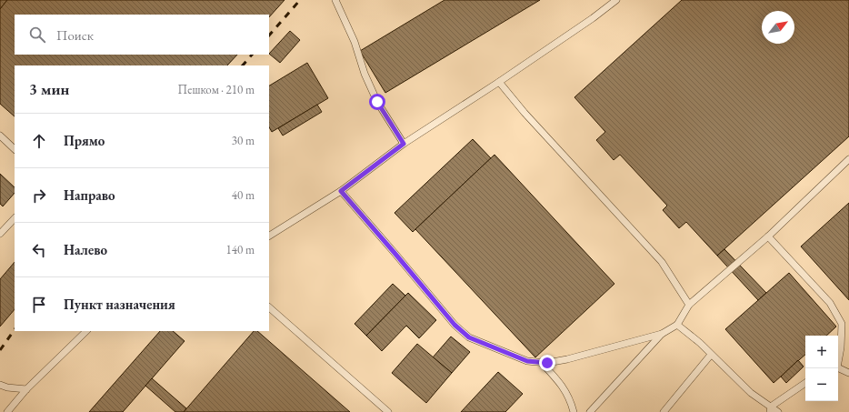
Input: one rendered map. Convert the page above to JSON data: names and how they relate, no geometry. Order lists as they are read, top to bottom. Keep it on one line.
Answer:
{"north":"top right","page":{"search":"Поиск","heading":["3 мин","Пешком · 210 m"],"list":[["Прямо","30 m"],["Направо","40 m"],["Налево","140 m"],"Пункт назначения"],"map_buttons":["+","−"]}}
